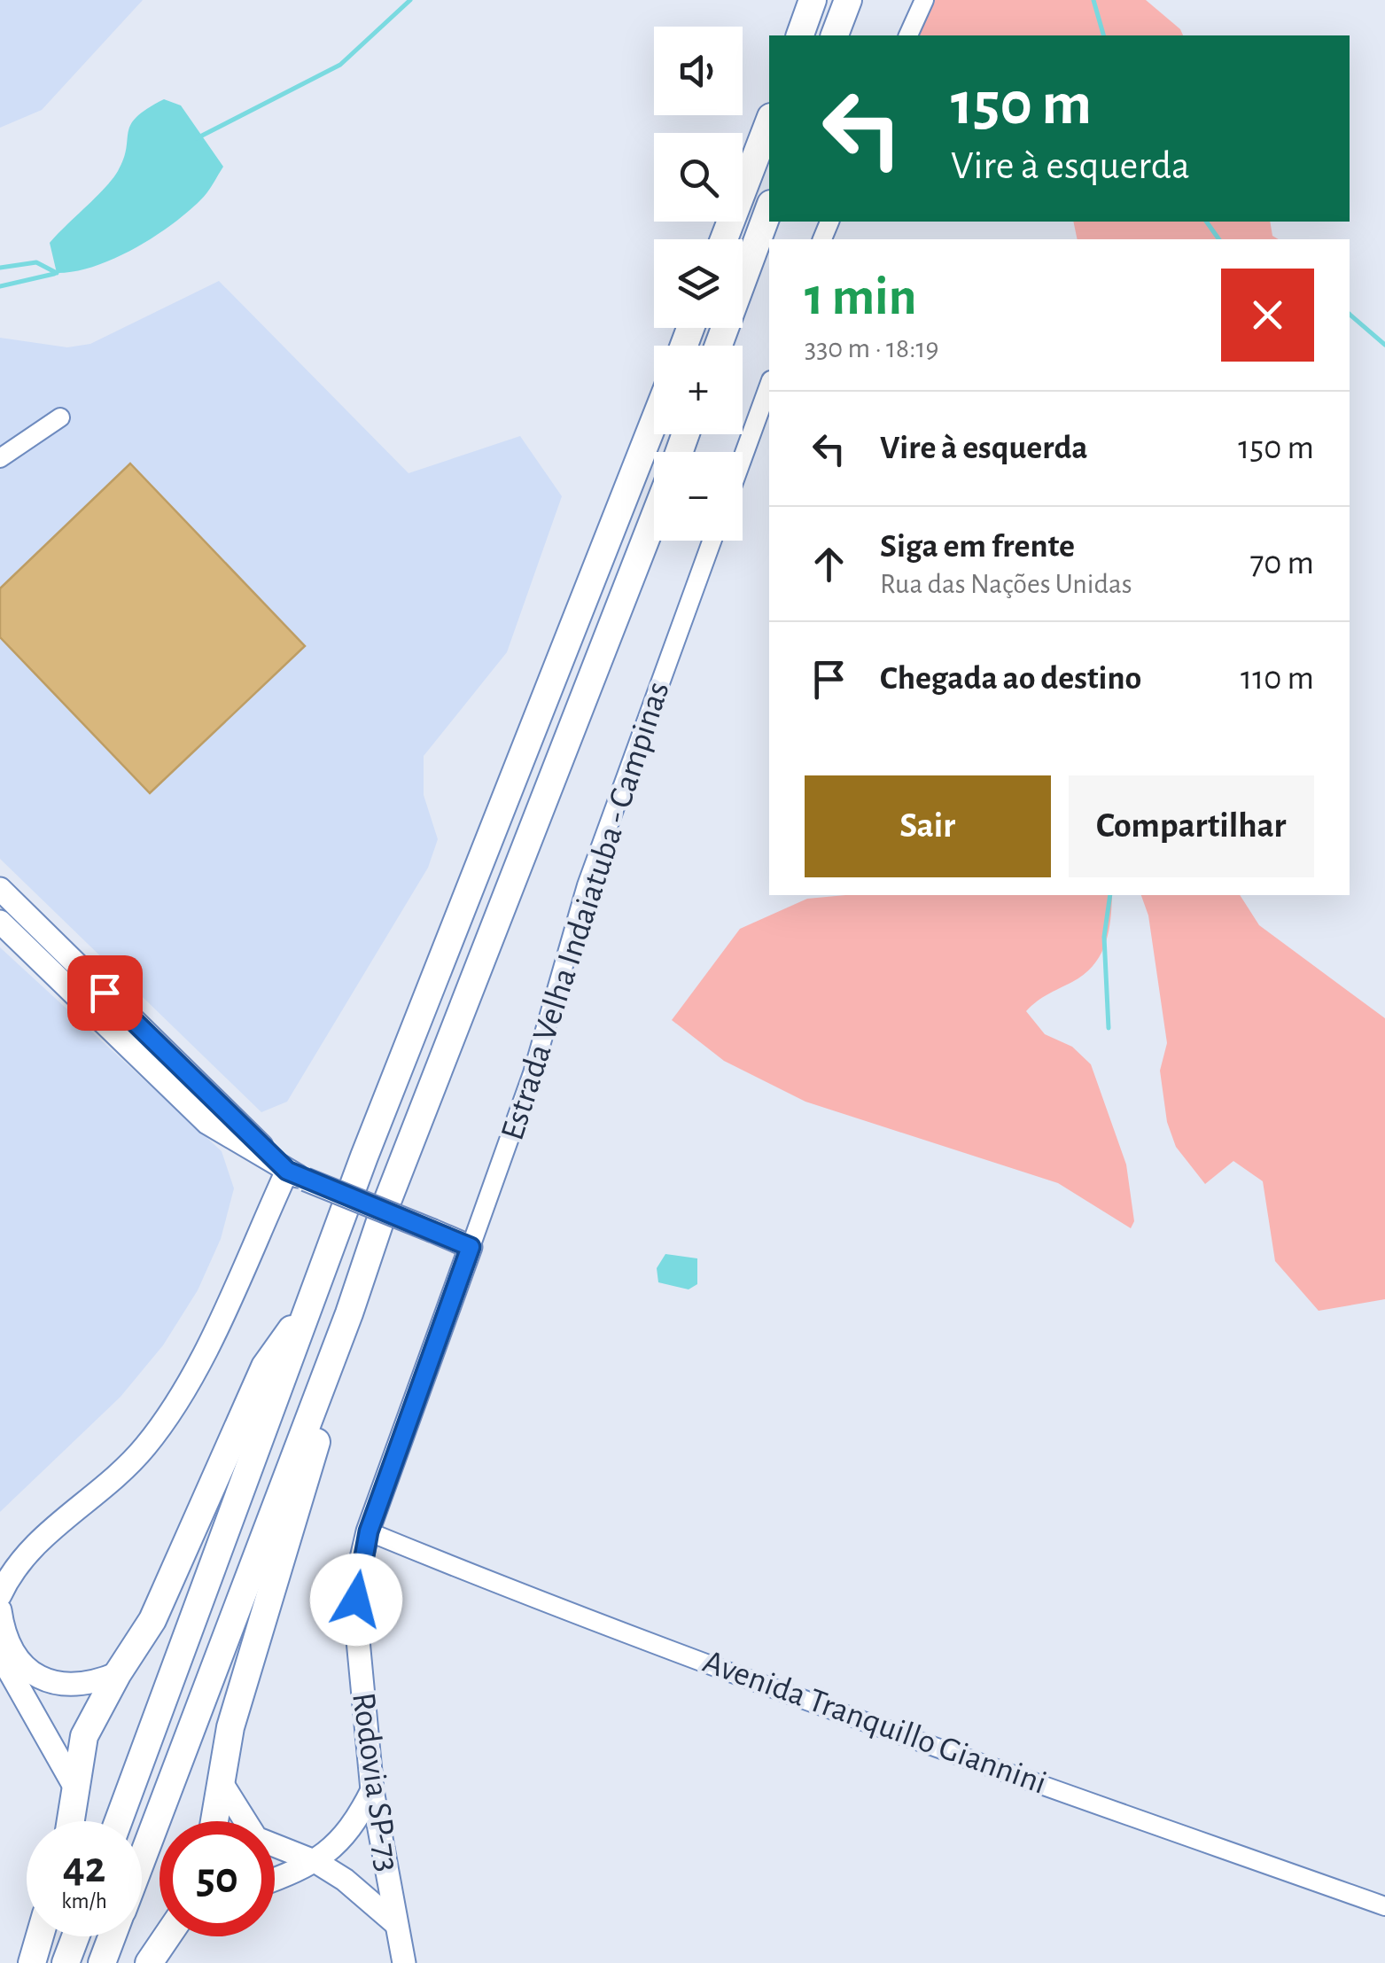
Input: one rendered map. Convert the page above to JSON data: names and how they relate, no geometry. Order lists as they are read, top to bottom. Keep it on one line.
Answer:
{"streets":{"main road":["Rodovia SP-73"],"street":["Estrada Velha Indaiatuba - Campinas","Avenida Tranquillo Giannini"]},"crossings":[["Estrada Velha Indaiatuba - Campinas","Rodovia SP-73"],["Avenida Tranquillo Giannini","Rodovia SP-73"]],"page":{"map_buttons":["+","−"],"turn":["150 m","Vire à esquerda"],"heading":["1 min","330 m · 18:19"],"list":[{"name":"Vire à esquerda","value":"150 m"},{"name":"Siga em frente","note":"Rua das Nações Unidas","value":"70 m"},{"name":"Chegada ao destino","value":"110 m"}],"buttons":["Sair","Compartilhar"],"speed":"42 km/h","limit":"50"}}
